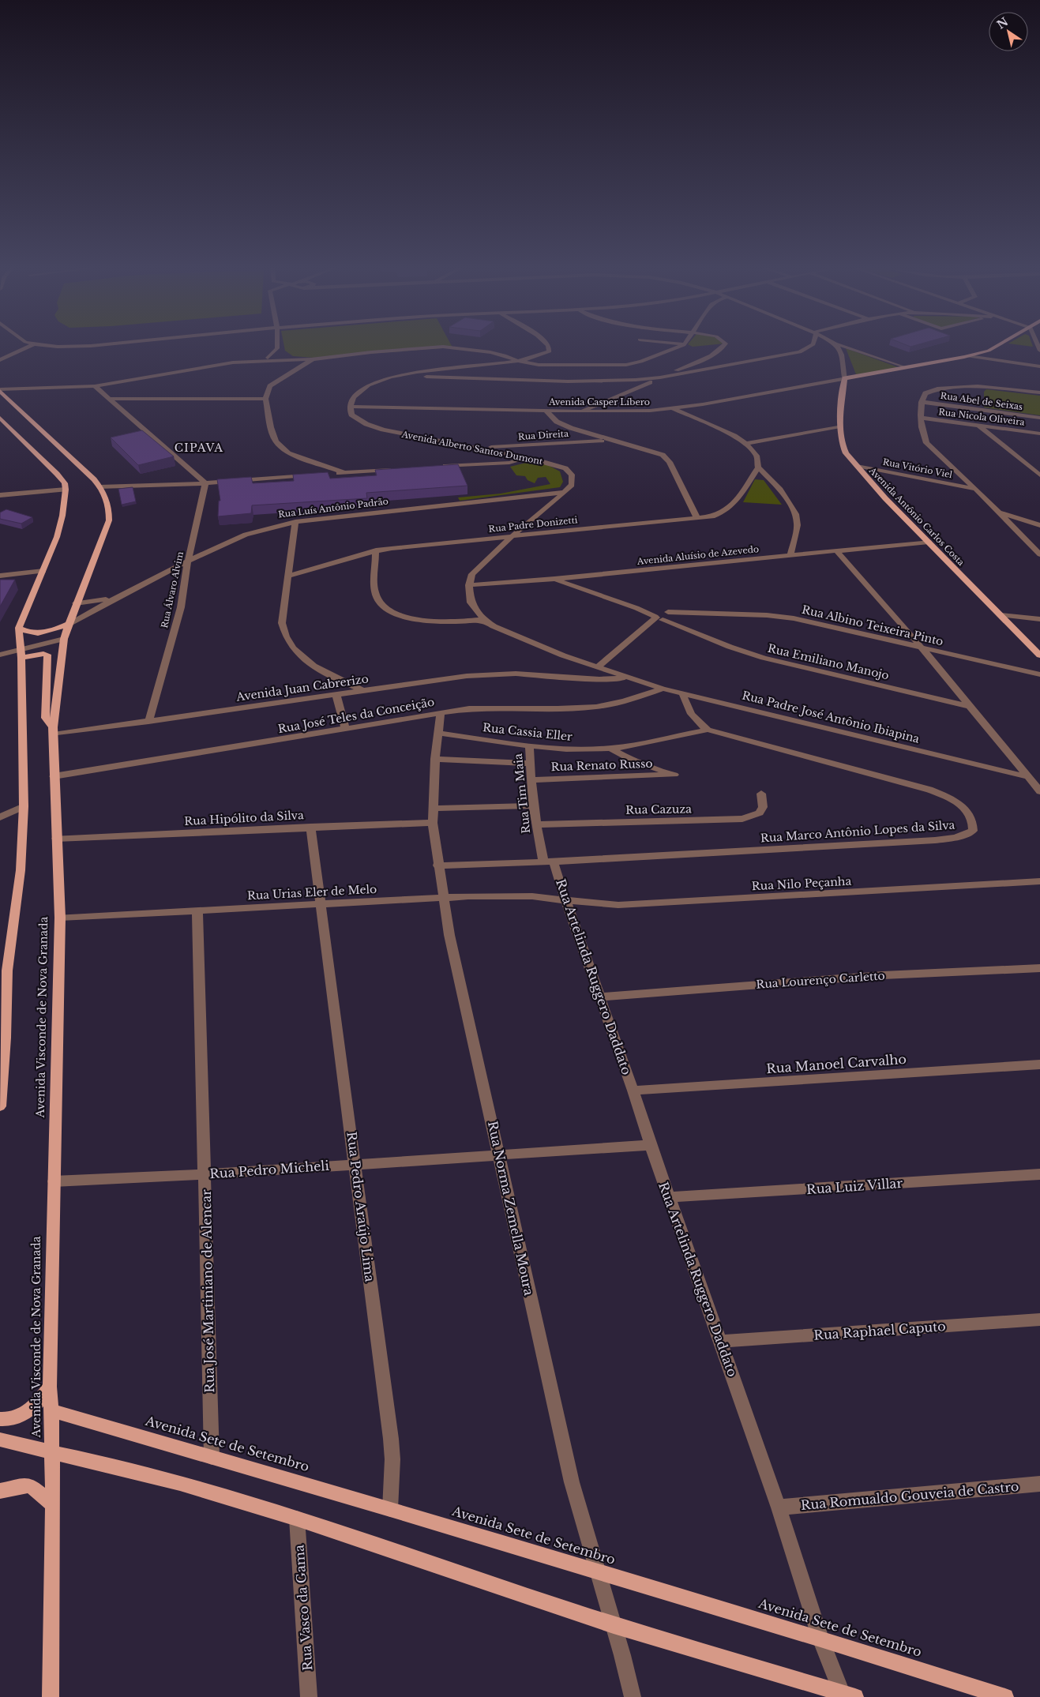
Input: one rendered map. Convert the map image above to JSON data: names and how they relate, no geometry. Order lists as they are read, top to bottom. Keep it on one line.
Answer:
{"streets":{"main road":["Avenida Antônio Carlos Costa","Avenida Visconde de Nova Granada","Avenida Sete de Setembro"],"street":["Rua Abel de Seixas","Avenida Casper Líbero","Rua Nicola Oliveira","Rua Direita","Avenida Alberto Santos Dumont","Rua Vitório Viel","Rua Luís Antônio Padrão","Rua Padre Donizetti","Avenida Aluísio de Azevedo","Rua Álvaro Alvim","Rua Albino Teixeira Pinto","Rua Emiliano Manojo","Avenida Juan Cabrerizo","Rua José Teles da Conceição","Rua Padre José Antônio Ibiapina","Rua Cassia Eller","Rua Renato Russo","Rua Tim Maia","Rua Cazuza","Rua Hipólito da Silva","Rua Marco Antônio Lopes da Silva","Rua Nilo Peçanha","Rua Urias Eler de Melo","Rua Artelinda Ruggero Daddato","Rua Lourenço Carletto","Rua Manoel Carvalho","Rua Pedro Micheli","Rua Luiz Villar","Rua Pedro Araújo Lima","Rua Norma Zemella Moura","Rua José Martiniano de Alencar","Rua Raphael Caputo","Rua Romualdo Gouveia de Castro","Rua Vasco da Gama"]},"crossings":[["Avenida Casper Líbero","Avenida Alberto Santos Dumont"],["Avenida Casper Líbero","Avenida Antônio Carlos Costa"],["Rua Direita","Avenida Alberto Santos Dumont"],["Avenida Alberto Santos Dumont","Rua Luís Antônio Padrão"],["Avenida Alberto Santos Dumont","Rua Padre Donizetti"],["Avenida Alberto Santos Dumont","Avenida Aluísio de Azevedo"],["Rua Vitório Viel","Avenida Antônio Carlos Costa"],["Rua Luís Antônio Padrão","Rua Álvaro Alvim"],["Rua Luís Antônio Padrão","Avenida Visconde de Nova Granada"],["Avenida Antônio Carlos Costa","Avenida Aluísio de Azevedo"],["Avenida Aluísio de Azevedo","Rua Emiliano Manojo"],["Rua Álvaro Alvim","Avenida Juan Cabrerizo"],["Rua Albino Teixeira Pinto","Rua Emiliano Manojo"],["Rua Albino Teixeira Pinto","Avenida Juan Cabrerizo"],["Avenida Juan Cabrerizo","Rua Padre José Antônio Ibiapina"],["Avenida Juan Cabrerizo","Avenida Visconde de Nova Granada"],["Rua José Teles da Conceição","Rua Padre José Antônio Ibiapina"],["Rua José Teles da Conceição","Avenida Visconde de Nova Granada"],["Rua José Teles da Conceição","Rua Norma Zemella Moura"],["Rua Padre José Antônio Ibiapina","Rua Marco Antônio Lopes da Silva"],["Rua Cassia Eller","Rua Renato Russo"],["Rua Cassia Eller","Rua Tim Maia"],["Rua Cassia Eller","Rua Marco Antônio Lopes da Silva"],["Rua Cassia Eller","Rua Norma Zemella Moura"],["Rua Renato Russo","Rua Tim Maia"],["Rua Tim Maia","Rua Cazuza"],["Rua Tim Maia","Rua Marco Antônio Lopes da Silva"],["Rua Tim Maia","Rua Artelinda Ruggero Daddato"],["Rua Hipólito da Silva","Avenida Visconde de Nova Granada"],["Rua Hipólito da Silva","Rua Pedro Araújo Lima"],["Rua Hipólito da Silva","Rua Norma Zemella Moura"],["Rua Marco Antônio Lopes da Silva","Rua Artelinda Ruggero Daddato"],["Rua Nilo Peçanha","Rua Urias Eler de Melo"],["Rua Nilo Peçanha","Rua Artelinda Ruggero Daddato"],["Rua Urias Eler de Melo","Rua Artelinda Ruggero Daddato"],["Rua Urias Eler de Melo","Avenida Visconde de Nova Granada"],["Rua Urias Eler de Melo","Rua Pedro Araújo Lima"],["Rua Urias Eler de Melo","Rua Norma Zemella Moura"],["Rua Urias Eler de Melo","Rua José Martiniano de Alencar"],["Rua Artelinda Ruggero Daddato","Rua Lourenço Carletto"],["Rua Artelinda Ruggero Daddato","Rua Manoel Carvalho"],["Rua Artelinda Ruggero Daddato","Rua Pedro Micheli"],["Rua Artelinda Ruggero Daddato","Rua Luiz Villar"],["Rua Artelinda Ruggero Daddato","Rua Raphael Caputo"],["Rua Artelinda Ruggero Daddato","Avenida Sete de Setembro"],["Rua Artelinda Ruggero Daddato","Rua Romualdo Gouveia de Castro"],["Avenida Visconde de Nova Granada","Rua Pedro Micheli"],["Avenida Visconde de Nova Granada","Avenida Sete de Setembro"],["Rua Pedro Micheli","Rua Pedro Araújo Lima"],["Rua Pedro Micheli","Rua Norma Zemella Moura"],["Rua Pedro Micheli","Rua José Martiniano de Alencar"],["Rua Pedro Araújo Lima","Avenida Sete de Setembro"],["Rua Norma Zemella Moura","Avenida Sete de Setembro"],["Rua José Martiniano de Alencar","Avenida Sete de Setembro"]],"districts":["CIPAVA"],"north":"top left"}
